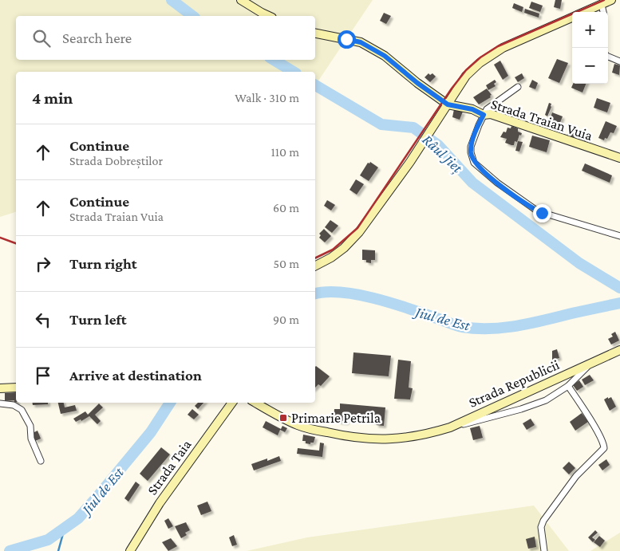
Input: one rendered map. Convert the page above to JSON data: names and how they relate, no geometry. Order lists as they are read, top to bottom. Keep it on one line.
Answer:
{"streets":{"street":["Strada Traian Vuia","Strada Republicii","Strada Taia"]},"water":["Râul Jieț","Jiul de Est"],"places":{"transit":["Primarie Petrila"]},"page":{"map_buttons":["+","−"],"search":"Search here","heading":["4 min","Walk · 310 m"],"list":[["Continue","Strada Dobreștilor","110 m"],["Continue","Strada Traian Vuia","60 m"],["Turn right","50 m"],["Turn left","90 m"],"Arrive at destination"]}}
